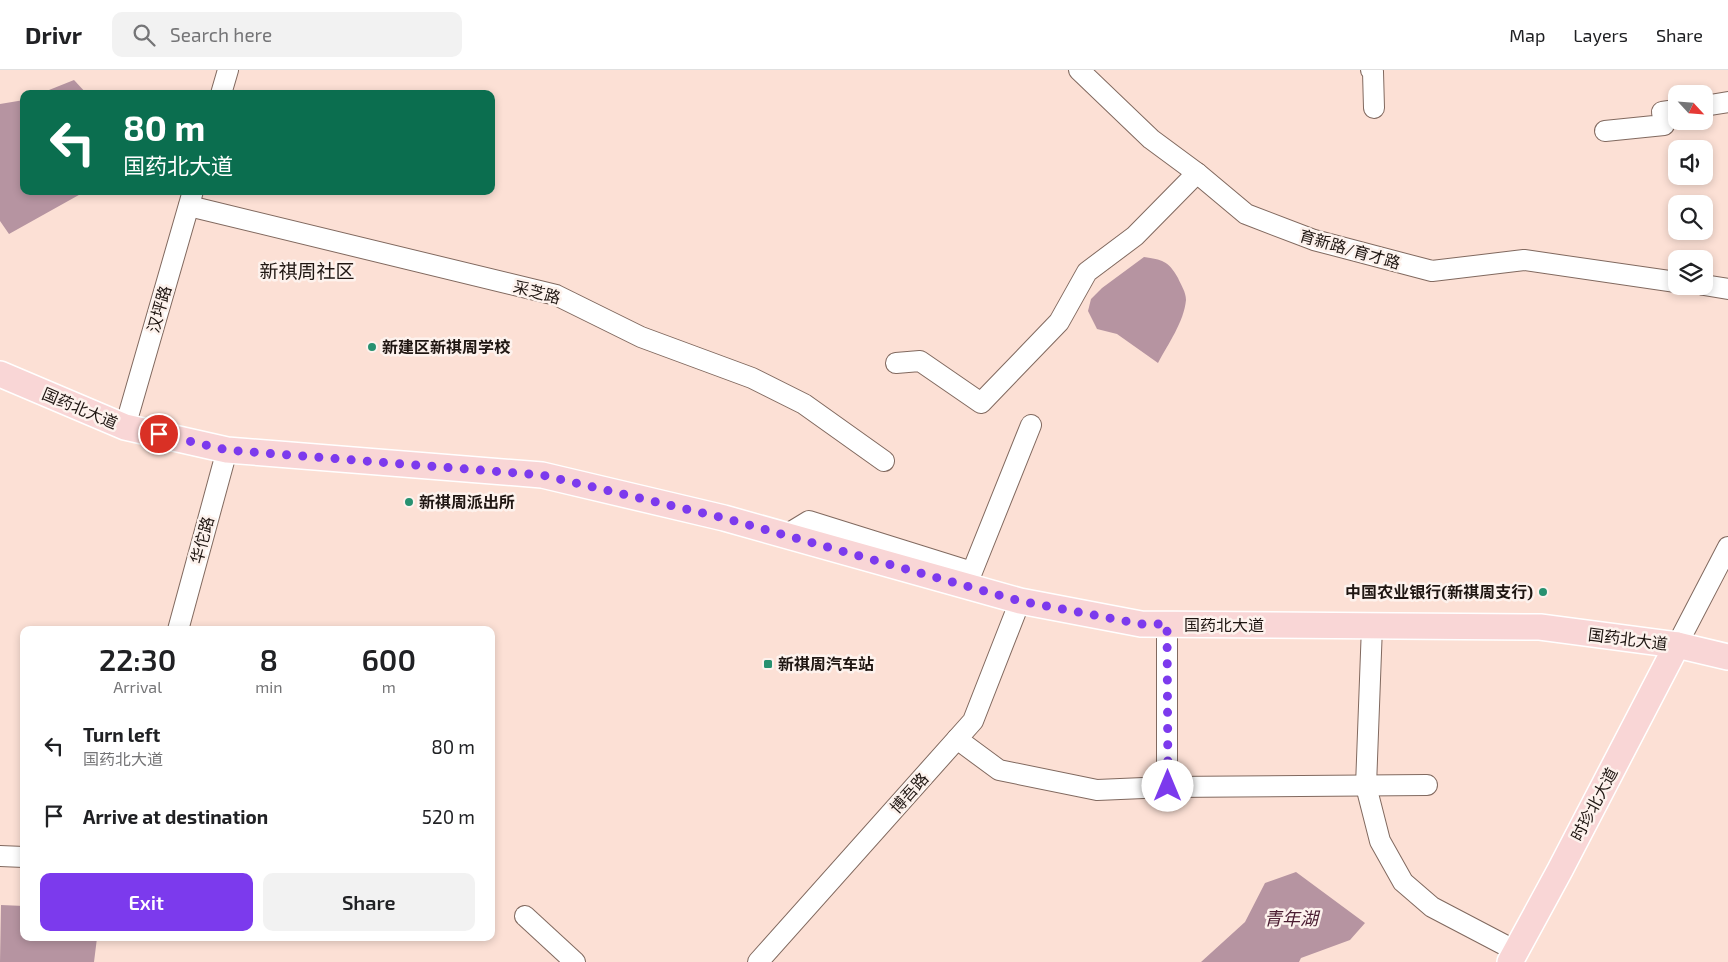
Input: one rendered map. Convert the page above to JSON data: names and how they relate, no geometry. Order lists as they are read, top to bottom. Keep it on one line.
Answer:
{"streets":{"main road":["国药北大道","时珍北大道"],"street":["育新路/育才路","采芝路","汉坪路","华佗路","博吾路"]},"crossings":[["采芝路","汉坪路"],["汉坪路","国药北大道"],["国药北大道","华佗路"],["国药北大道","博吾路"],["国药北大道","时珍北大道"]],"districts":["新祺周社区"],"water":["青年湖"],"places":{"other":["新建区新祺周学校","新祺周派出所","中国农业银行(新祺周支行)"],"transit":["新祺周汽车站"]},"north":"bottom right","page":{"header":"Drivr","search":"Search here","nav":["Map","Layers","Share"],"turn":["80 m","国药北大道"],"eta":["22:30","Arrival","8","min","600","m"],"list":[{"name":"Turn left","note":"国药北大道","value":"80 m"},{"name":"Arrive at destination","value":"520 m"}],"buttons":["Exit","Share"]}}
